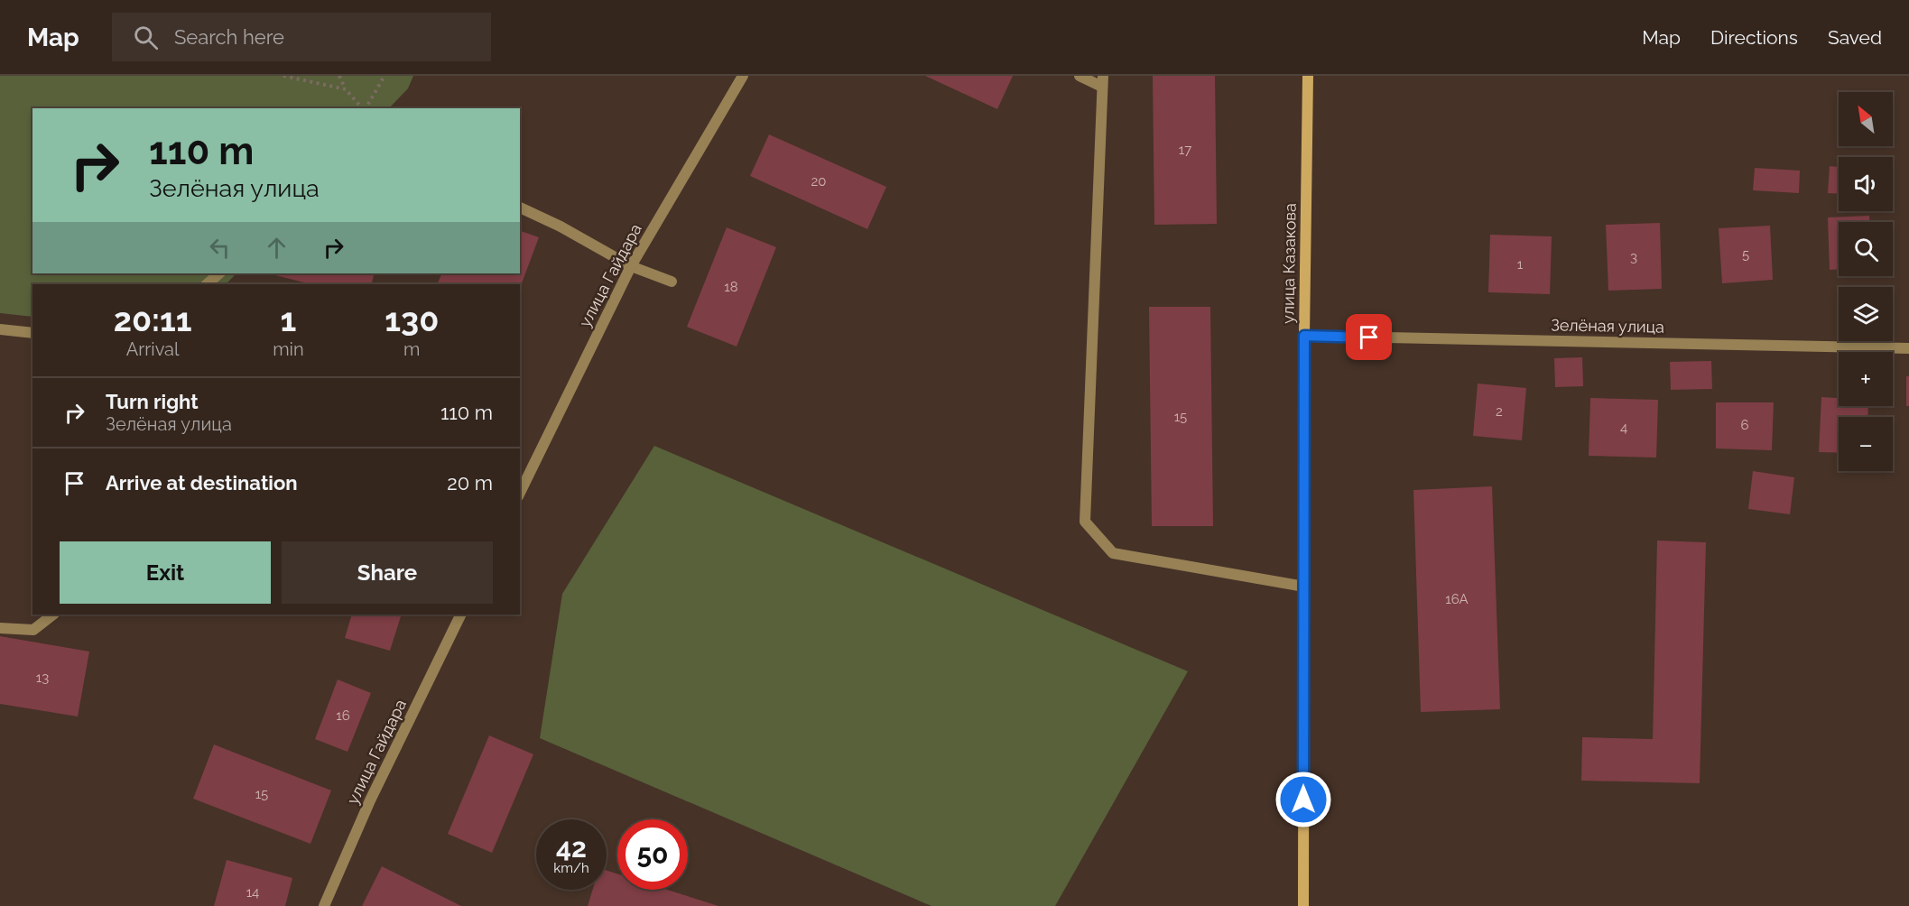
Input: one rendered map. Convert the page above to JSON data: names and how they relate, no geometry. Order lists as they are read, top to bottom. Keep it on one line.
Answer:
{"streets":{"main road":["улица Казакова"],"street":["улица Гайдара","Зелёная улица"]},"crossings":[["улица Казакова","Зелёная улица"]],"house_numbers":["17","20","5","3","1","18","2","15","6","4","16А","13","16","15","14"],"north":"top left","page":{"header":"Map","search":"Search here","nav":["Map","Directions","Saved"],"map_buttons":["+","−"],"turn":["110 m","Зелёная улица"],"eta":["20:11","Arrival","1","min","130","m"],"list":[{"name":"Turn right","note":"Зелёная улица","value":"110 m"},{"name":"Arrive at destination","value":"20 m"}],"buttons":["Exit","Share"],"speed":"42 km/h","limit":"50"}}
